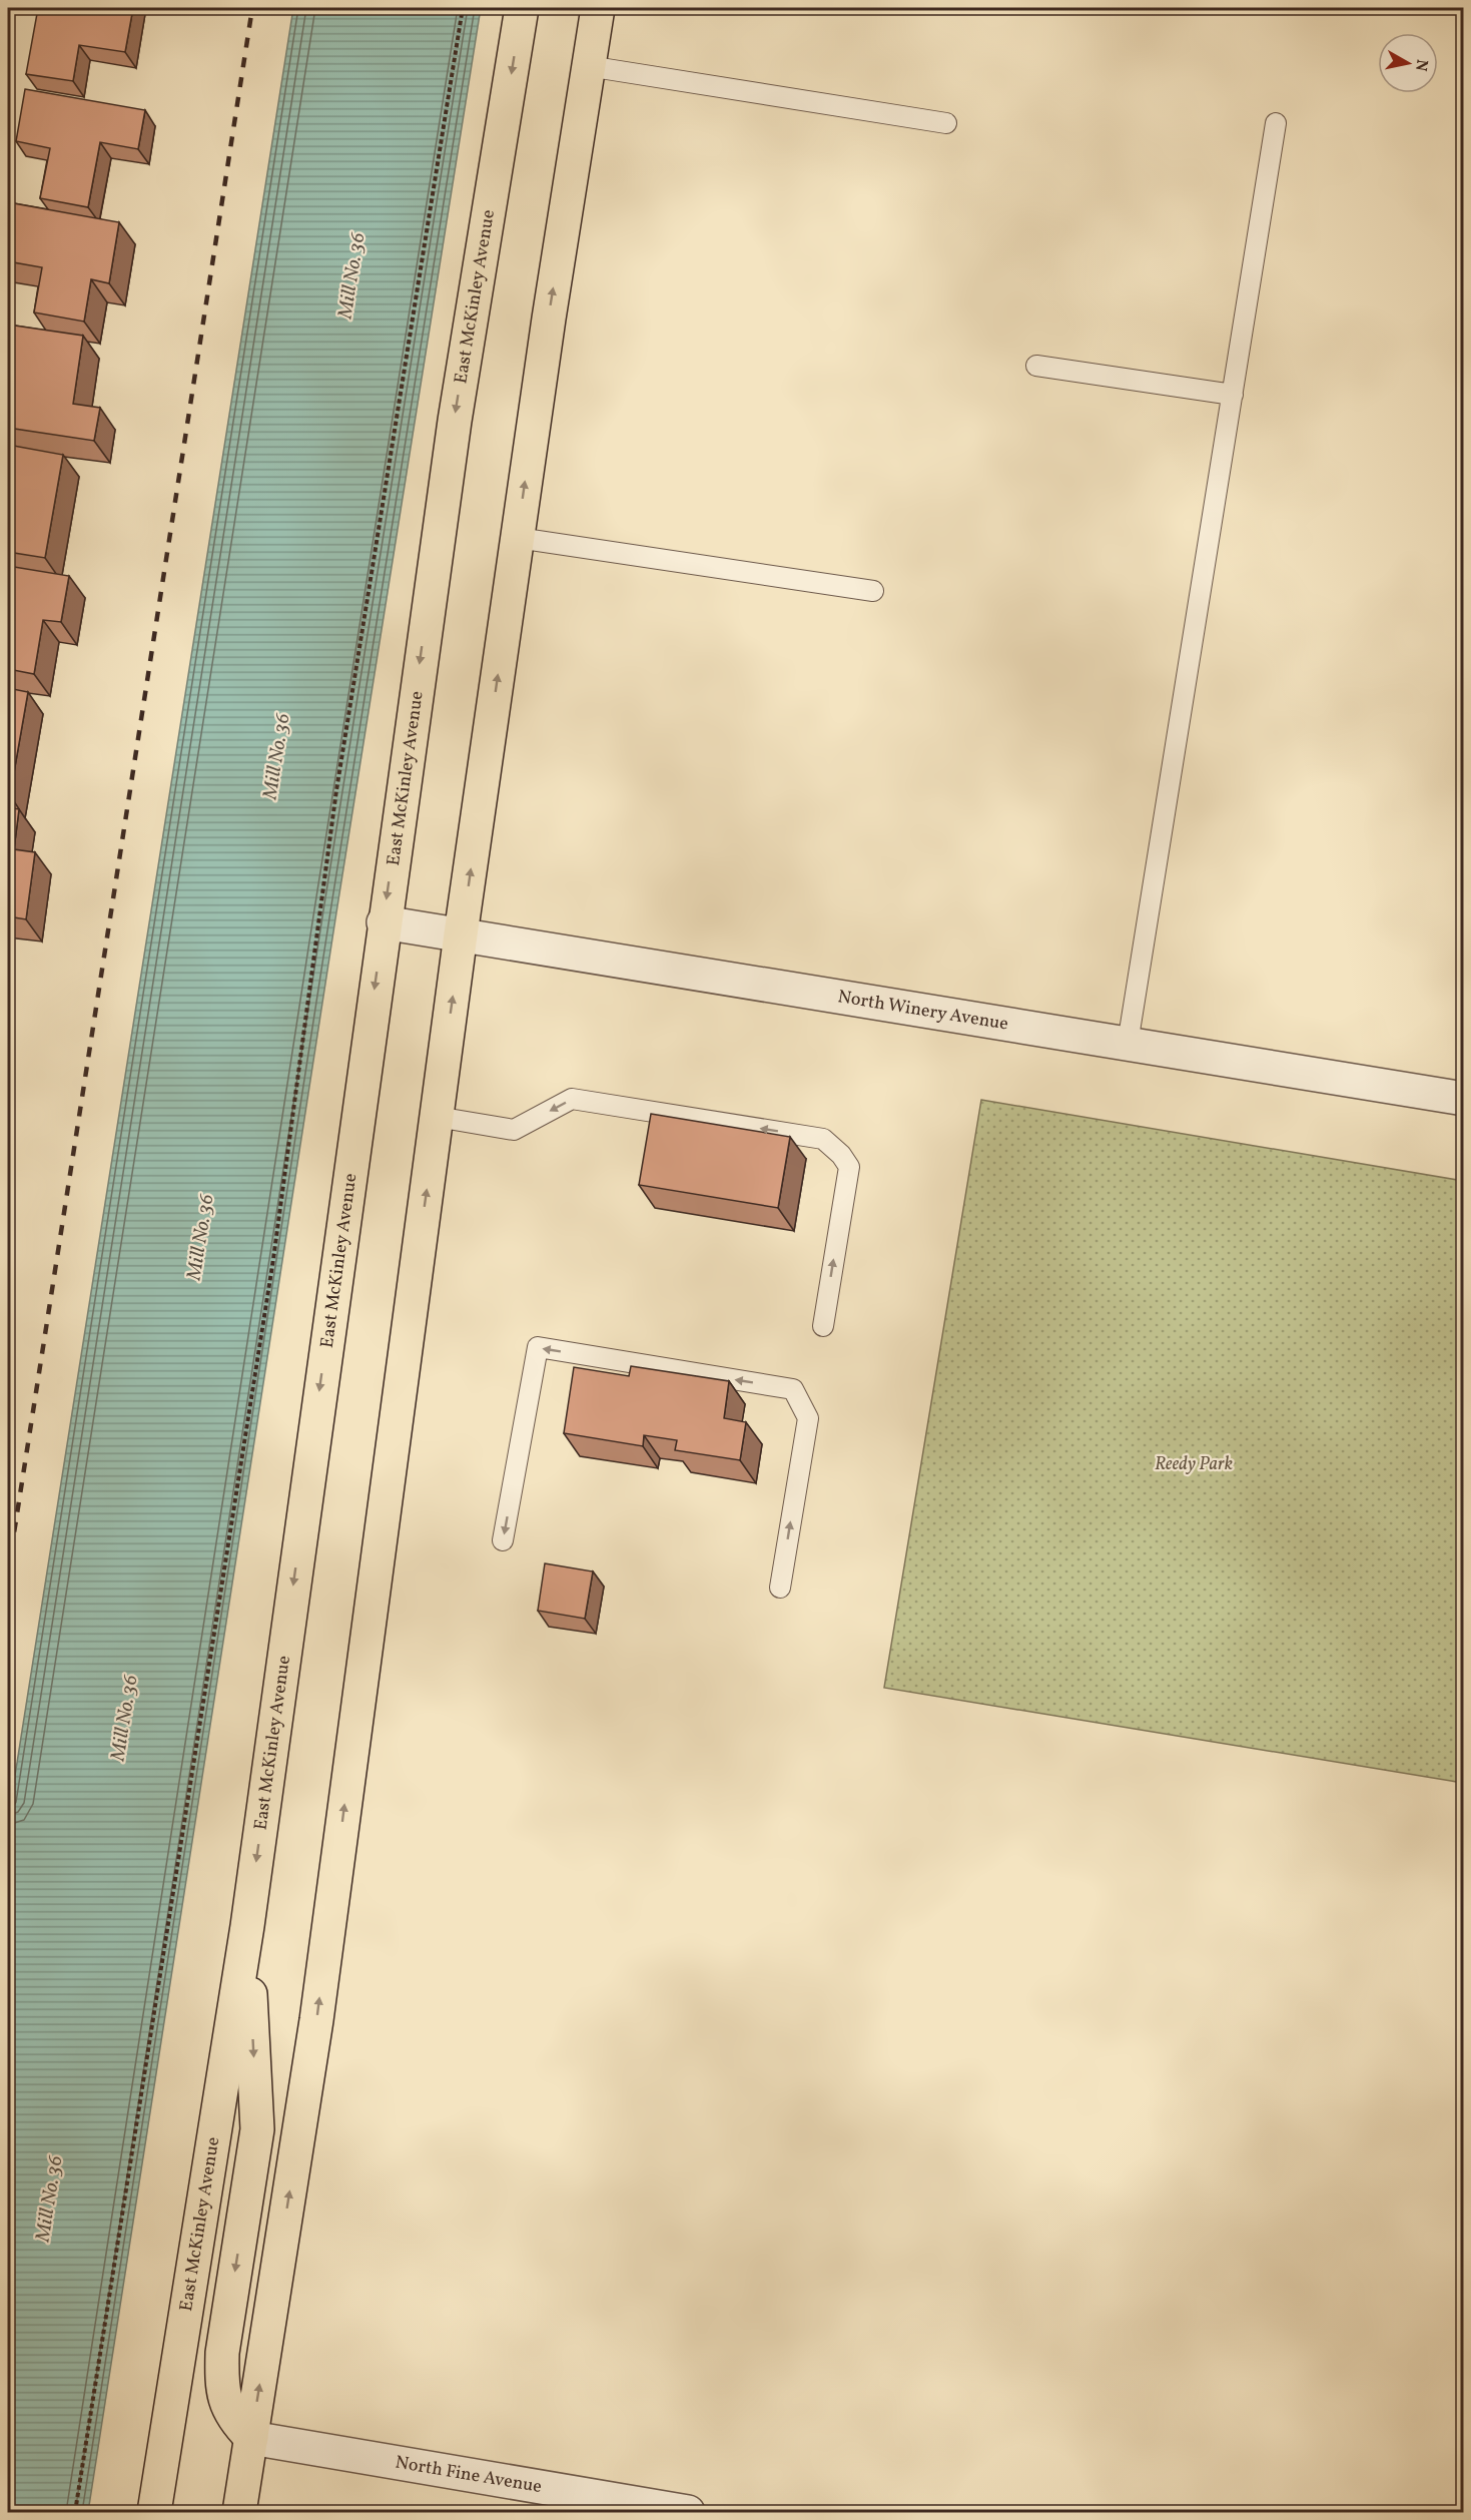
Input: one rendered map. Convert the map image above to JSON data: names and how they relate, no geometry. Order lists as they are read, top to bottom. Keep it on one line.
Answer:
{"streets":{"main road":["East McKinley Avenue"],"street":["North Winery Avenue","North Fine Avenue"]},"crossings":[["East McKinley Avenue","North Winery Avenue"]],"water":["Mill No. 36"],"parks":["Reedy Park"],"north":"right"}
